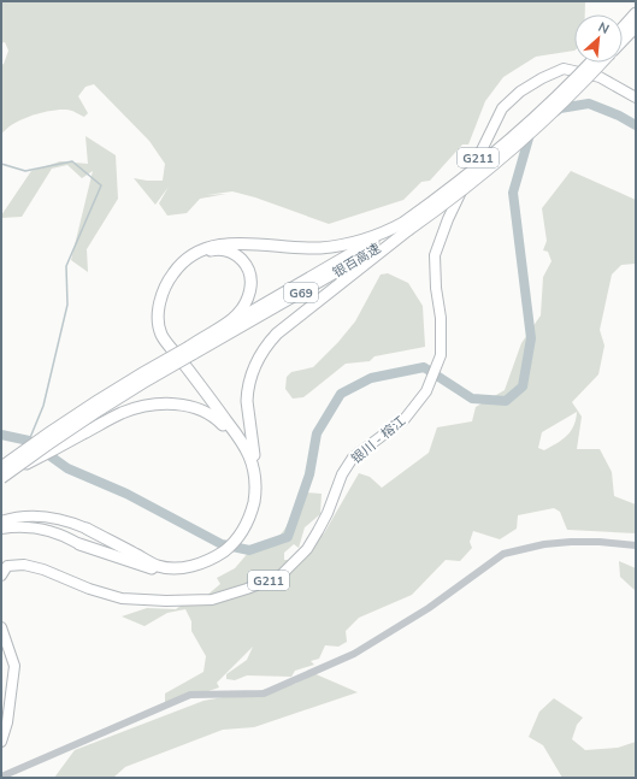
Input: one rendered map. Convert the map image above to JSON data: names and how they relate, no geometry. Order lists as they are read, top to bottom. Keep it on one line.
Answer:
{"streets":{"highway":["G211","银百高速","G69","银川 - 榕江"]},"north":"top right"}
